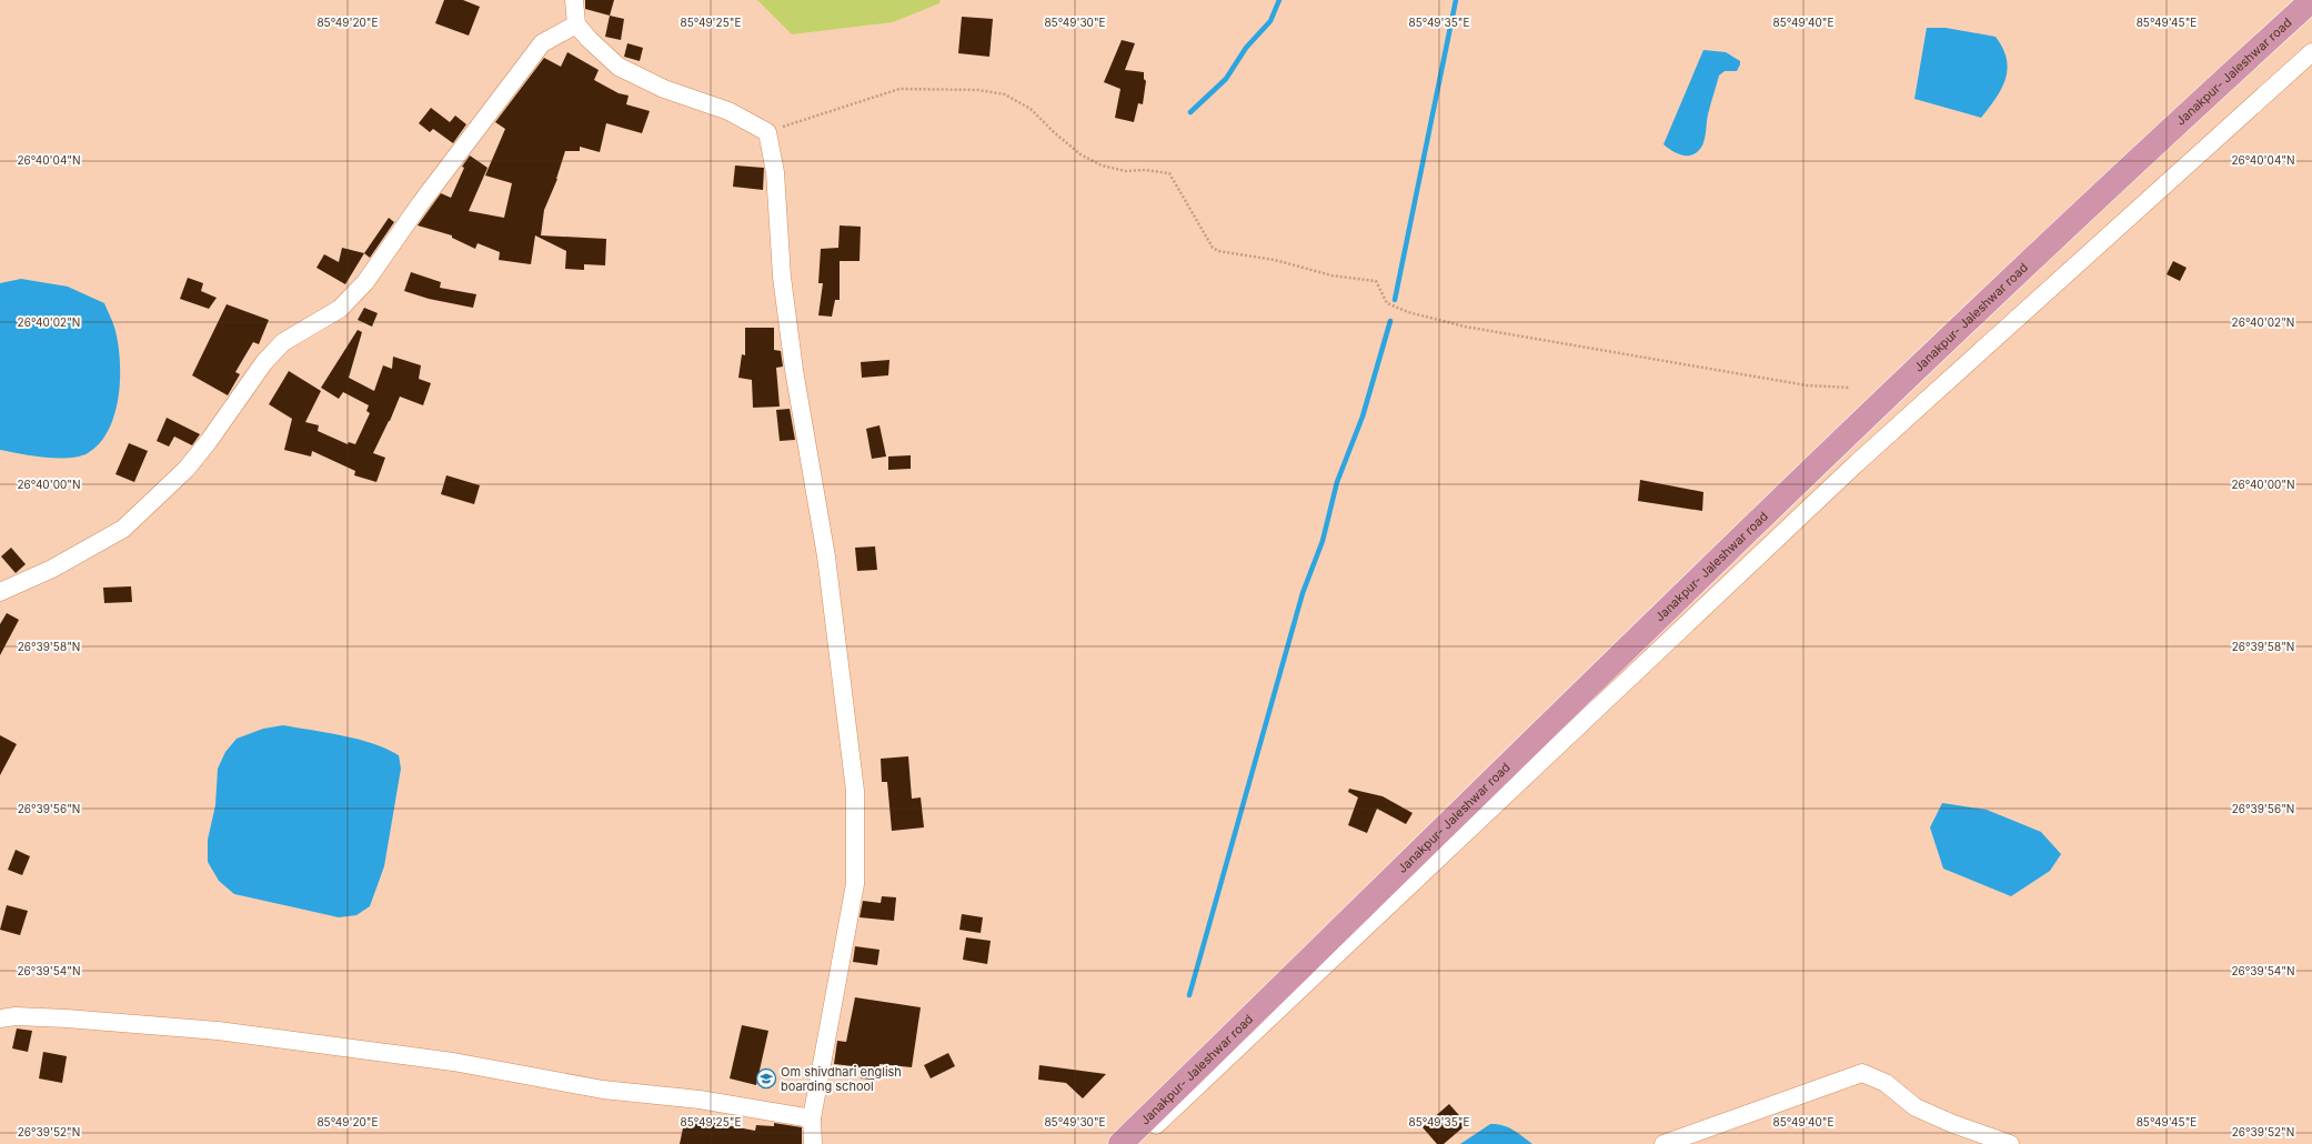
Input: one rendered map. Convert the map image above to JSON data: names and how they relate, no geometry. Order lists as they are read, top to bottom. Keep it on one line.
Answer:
{"streets":{"highway":["Janakpur- Jaleshwar road"]},"places":{"school or university":["Om shivdhari english boarding school"]},"coordinates":["85°49'20\"E","85°49'25\"E","85°49'30\"E","85°49'35\"E","85°49'40\"E","85°49'45\"E","26°40'04\"N","26°40'02\"N","26°40'00\"N","26°39'58\"N","26°39'56\"N","26°39'54\"N","26°39'52\"N"]}
